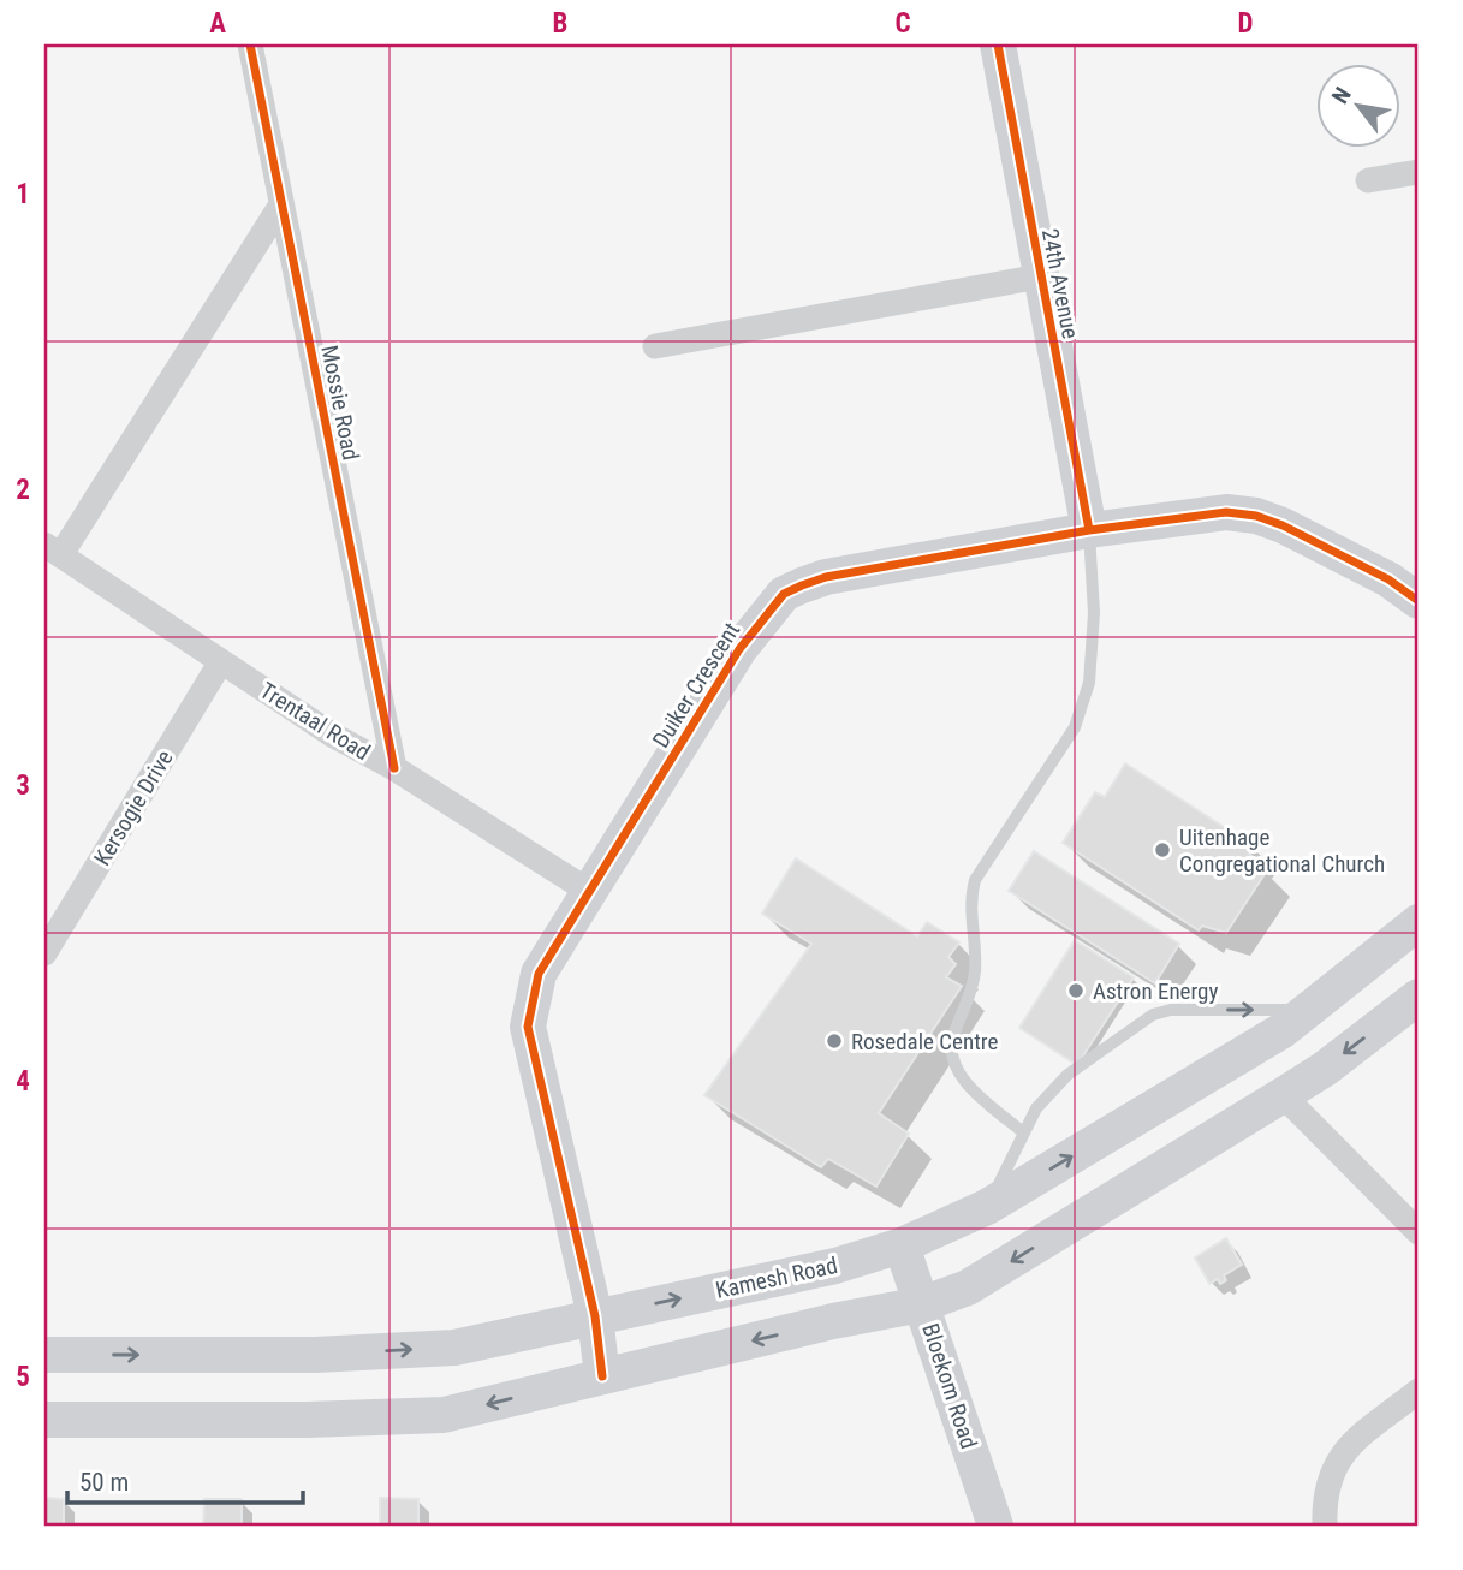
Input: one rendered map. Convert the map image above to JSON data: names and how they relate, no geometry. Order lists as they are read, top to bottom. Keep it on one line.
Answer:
{"streets":{"main road":["24th Avenue","Duiker Crescent","Kamesh Road","Bloekom Road"],"street":["Mossie Road","Trentaal Road","Kersogie Drive"]},"crossings":[["24th Avenue","Duiker Crescent"],["Mossie Road","Trentaal Road"],["Duiker Crescent","Trentaal Road"],["Duiker Crescent","Kamesh Road"],["Trentaal Road","Kersogie Drive"],["Kamesh Road","Bloekom Road"]],"places":["Uitenhage Congregational Church","Astron Energy","Rosedale Centre"],"scale_bar":"50 m","north":"top left","grid":{"columns":["A","B","C","D"],"rows":["1","2","3","4","5"]}}
